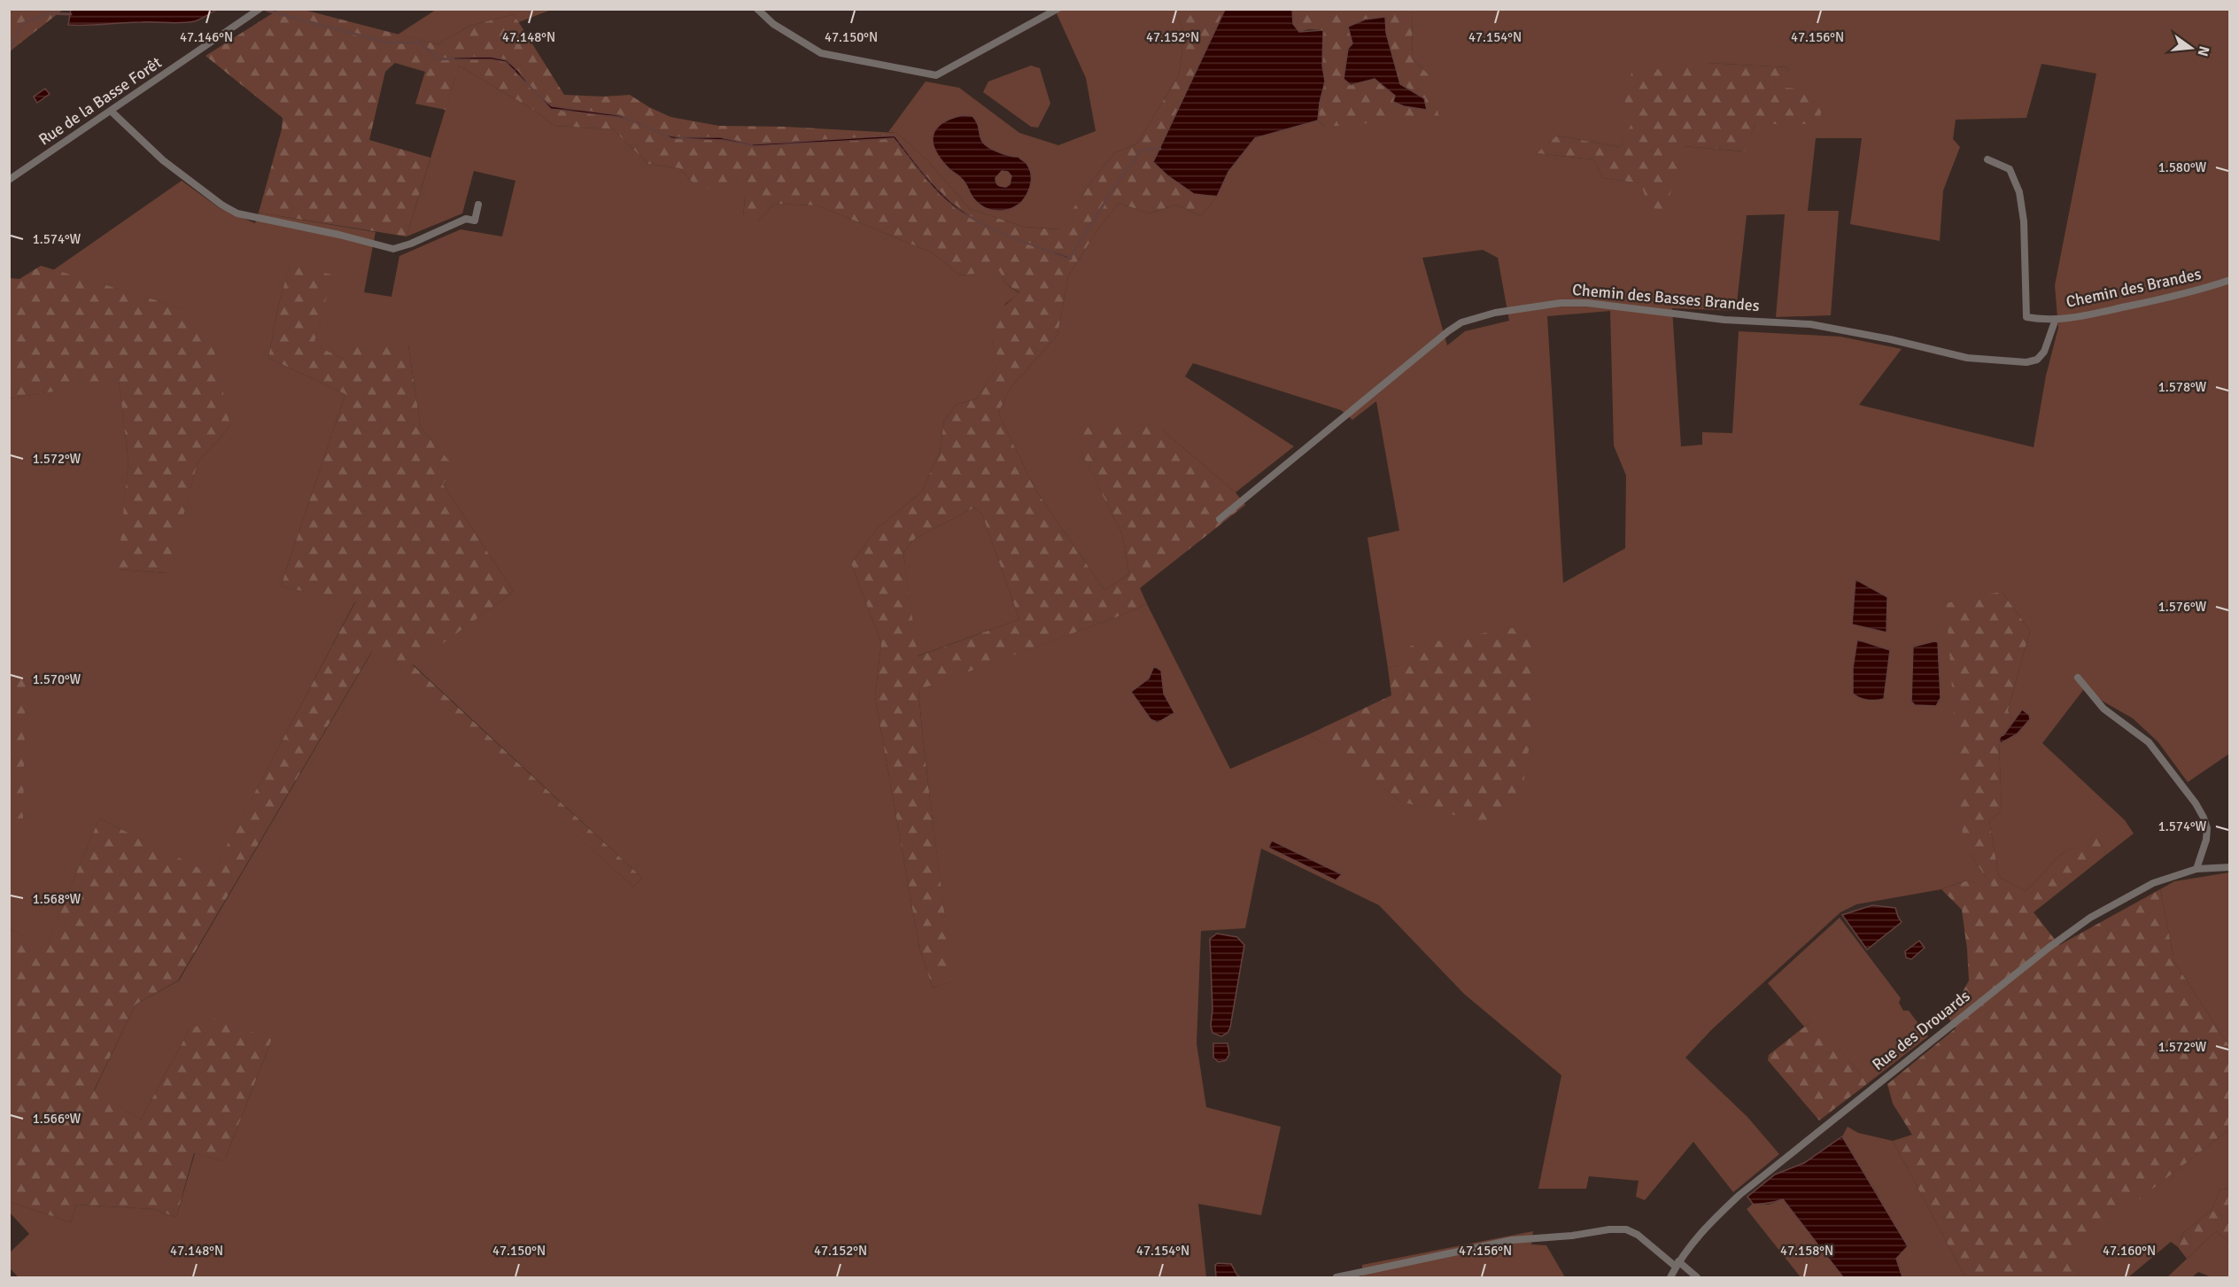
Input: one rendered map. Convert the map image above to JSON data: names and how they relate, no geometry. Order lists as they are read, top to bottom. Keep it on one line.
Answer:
{"streets":{"street":["Rue de la Basse Forêt","Chemin des Brandes","Chemin des Basses Brandes","Rue des Drouards"]},"crossings":[["Chemin des Brandes","Chemin des Basses Brandes"]],"north":"right","coordinates":["47.146°N","47.148°N","47.150°N","47.152°N","47.154°N","47.156°N","1.580°W","1.574°W","1.578°W","1.572°W","1.576°W","1.570°W","1.568°W","1.566°W","47.158°N","47.160°N"]}
